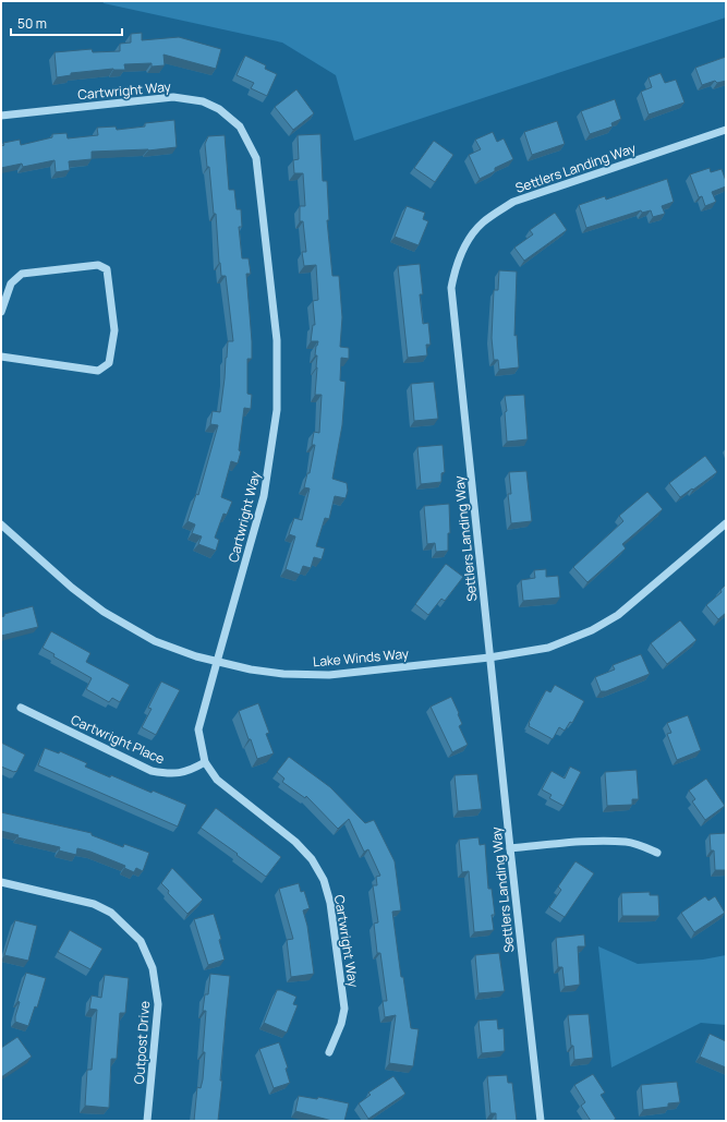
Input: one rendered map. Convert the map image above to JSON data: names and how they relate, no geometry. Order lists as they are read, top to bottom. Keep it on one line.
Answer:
{"streets":{"street":["Cartwright Way","Settlers Landing Way","Lake Winds Way","Cartwright Place","Outpost Drive"]},"crossings":[["Cartwright Way","Lake Winds Way"],["Cartwright Way","Cartwright Place"],["Settlers Landing Way","Lake Winds Way"]],"scale_bar":"50 m"}
